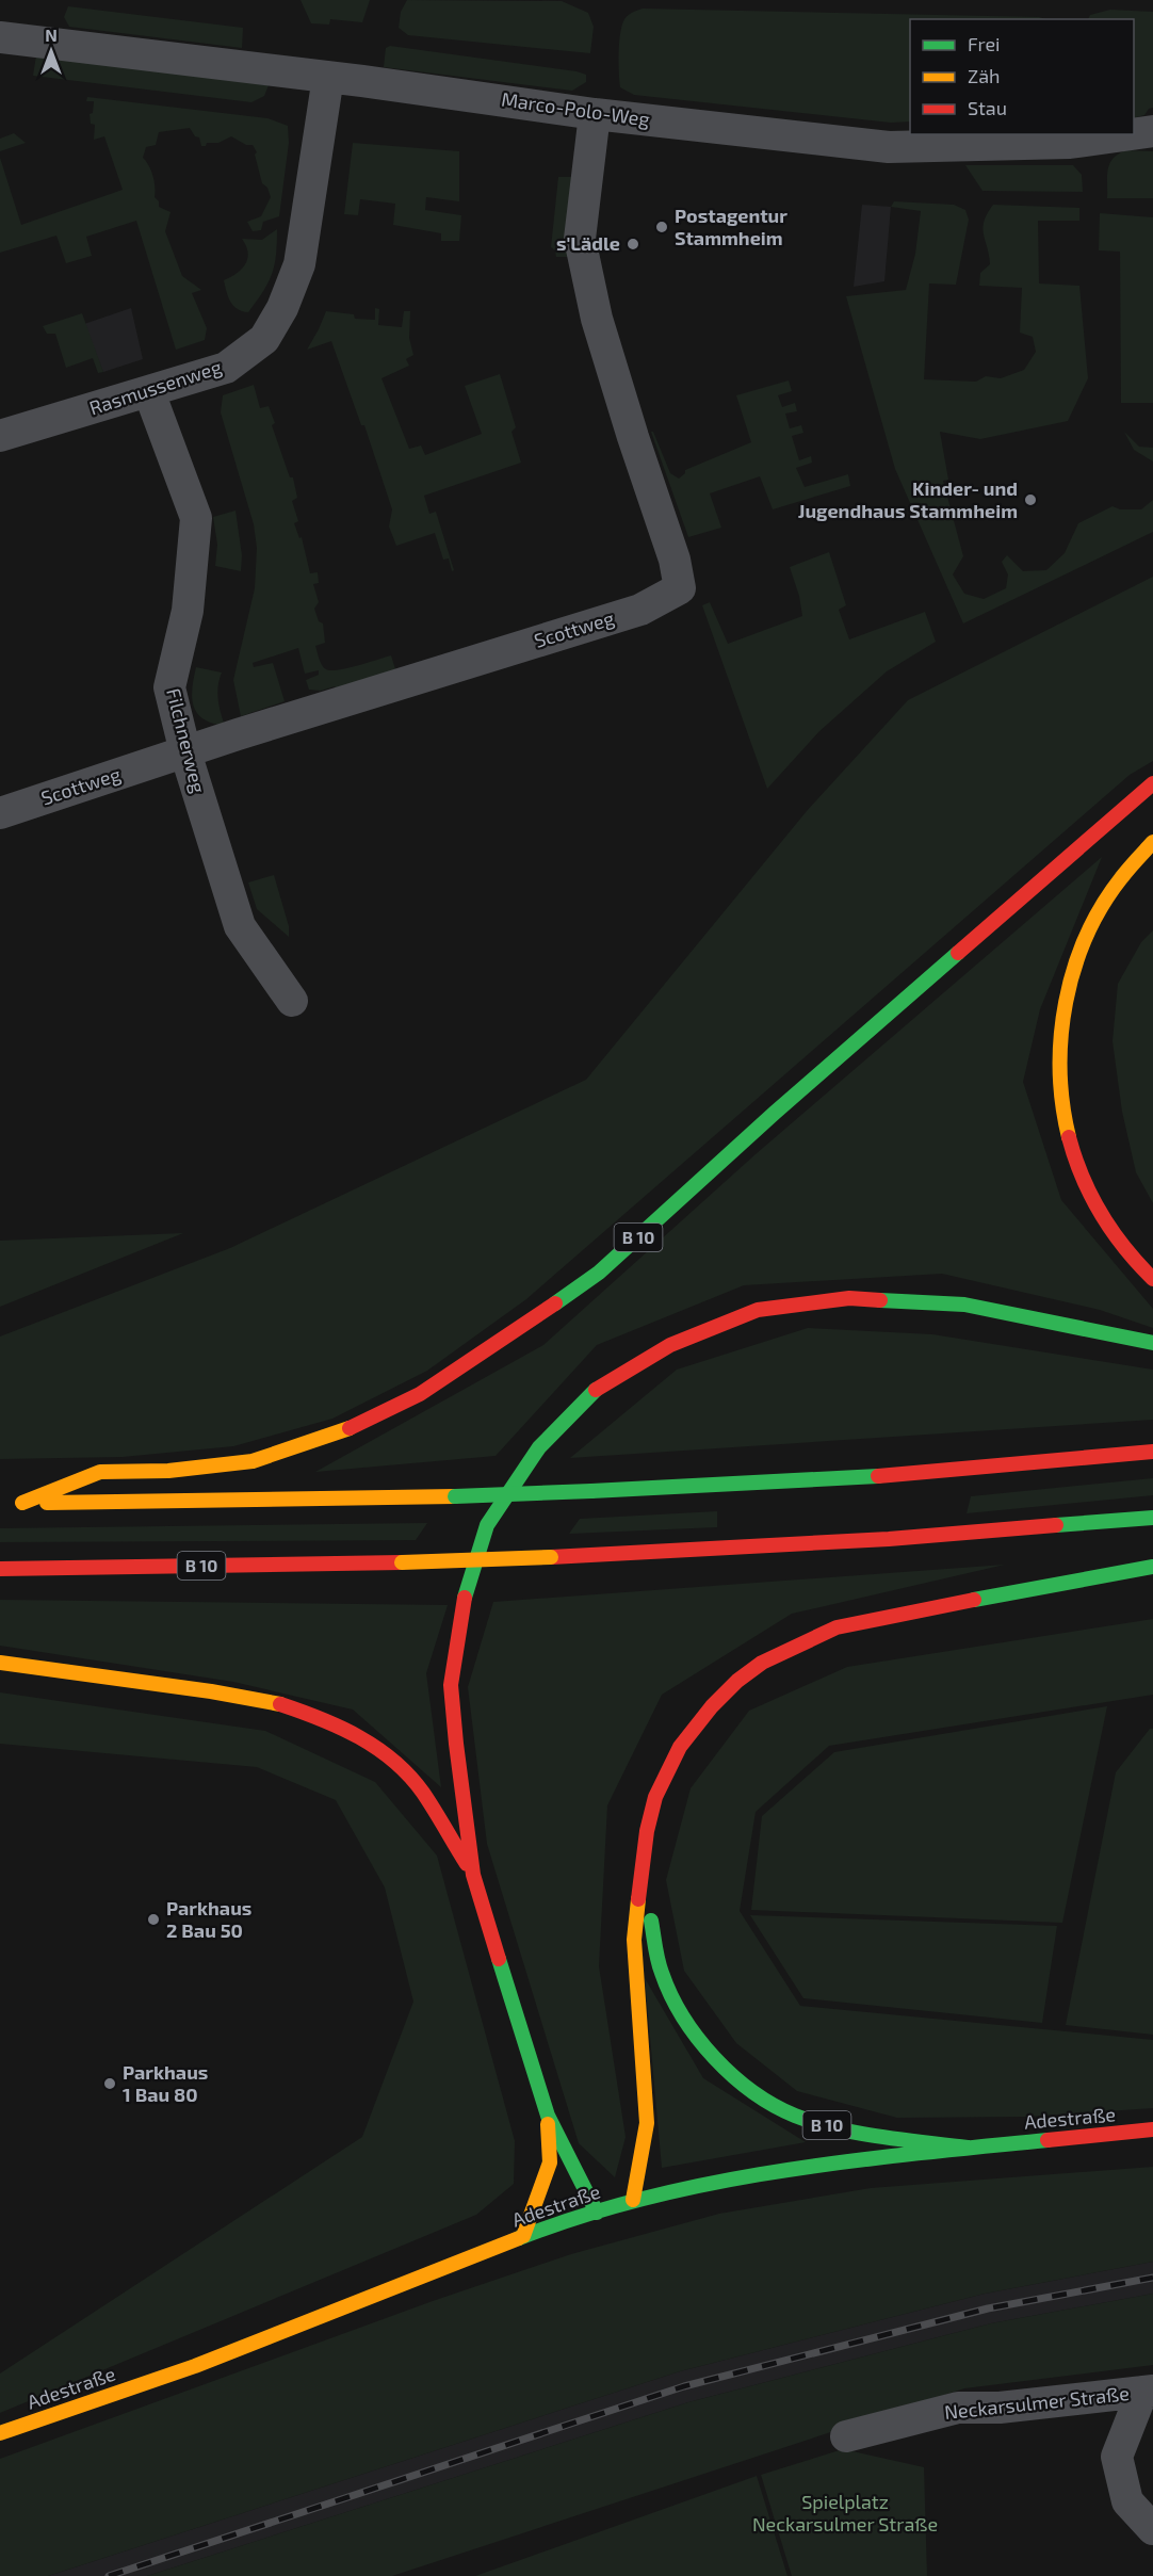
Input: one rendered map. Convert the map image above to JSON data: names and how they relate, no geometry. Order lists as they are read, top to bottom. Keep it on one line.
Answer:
{"streets":{"main road":["B 10","Adestraße"],"street":["Marco-Polo-Weg","Rasmussenweg","Scottweg","Filchnerweg","Neckarsulmer Straße"]},"crossings":[["Marco-Polo-Weg","Rasmussenweg"],["Marco-Polo-Weg","Scottweg"],["Rasmussenweg","Filchnerweg"],["Scottweg","Filchnerweg"],["B 10","Adestraße"]],"parks":["Spielplatz Neckarsulmer Straße"],"places":["Postagentur Stammheim","s'Lädle","Kinder- und Jugendhaus Stammheim","Parkhaus 2 Bau 50","Parkhaus 1 Bau 80"],"legend":["Frei","Zäh","Stau"],"north":"top"}
